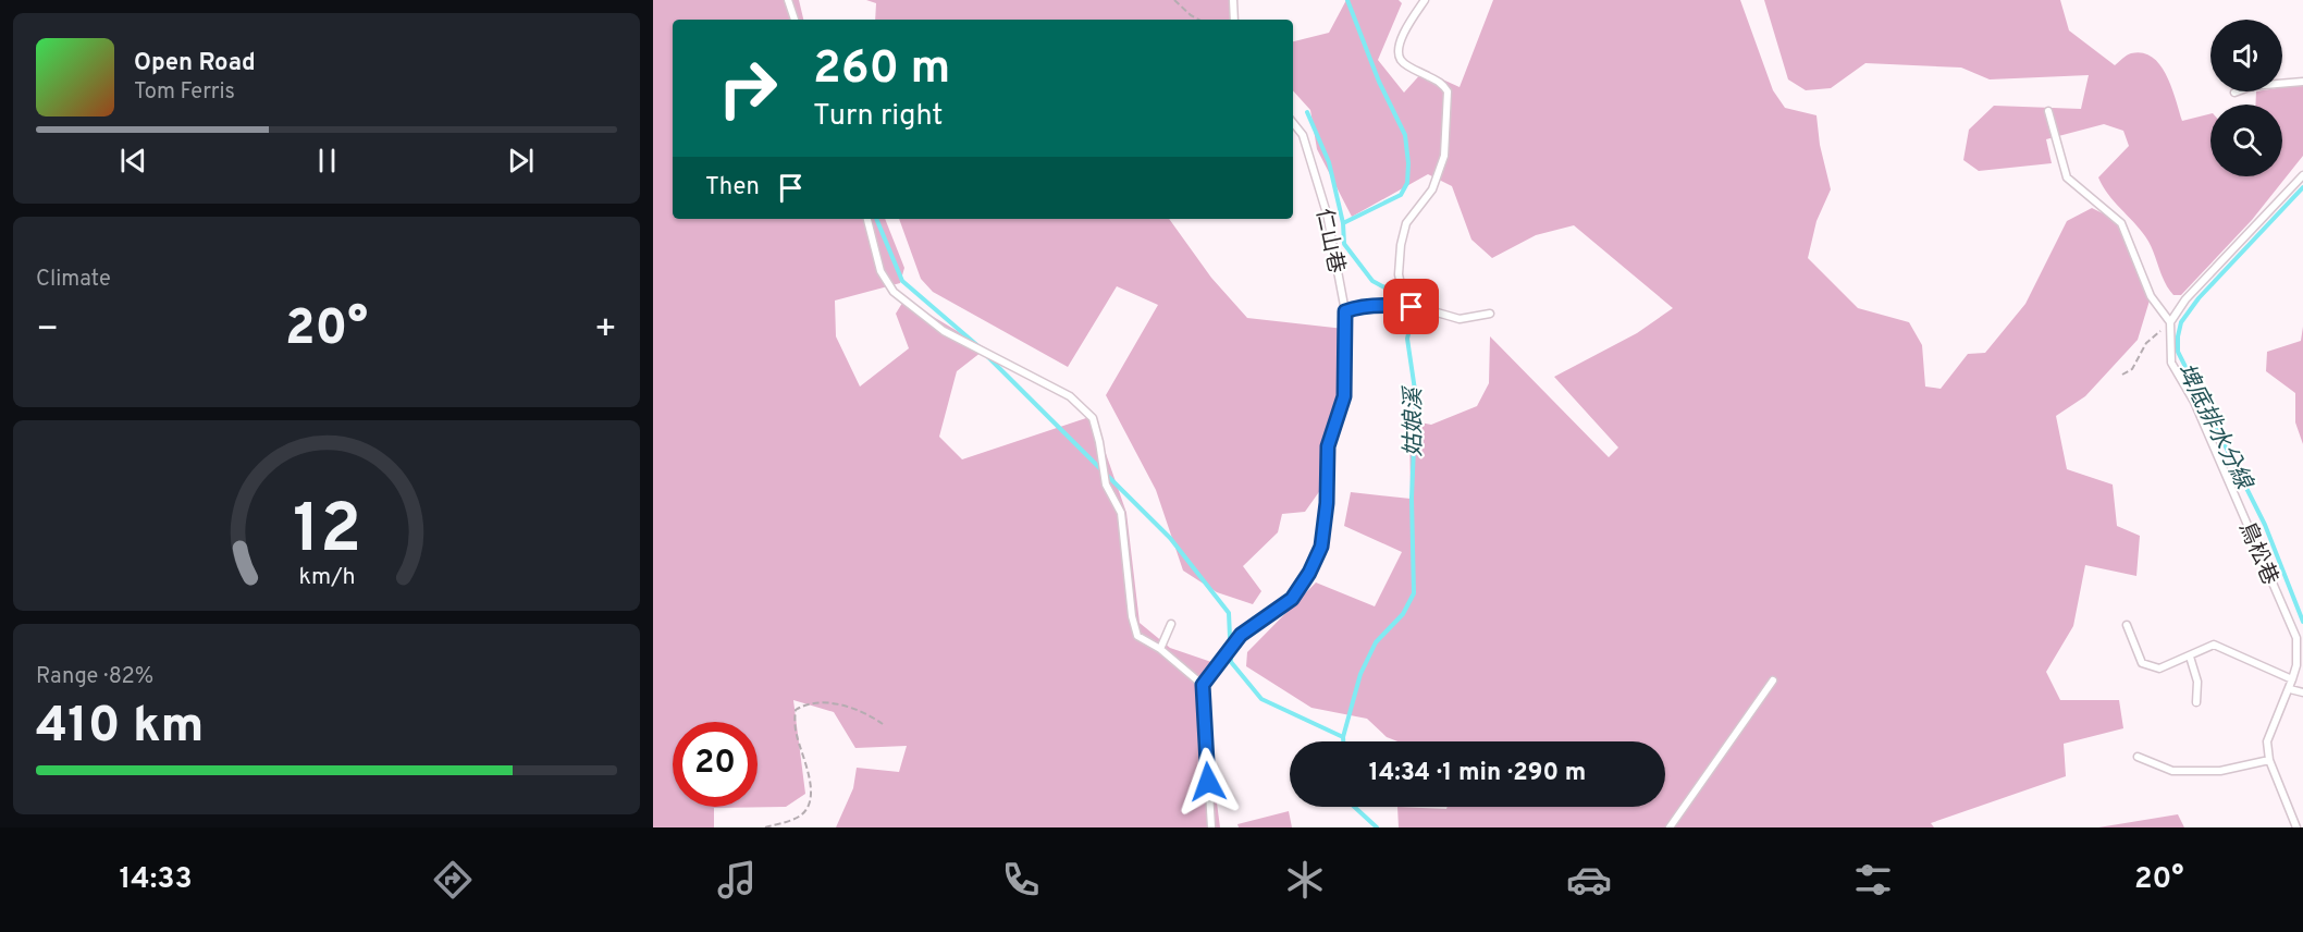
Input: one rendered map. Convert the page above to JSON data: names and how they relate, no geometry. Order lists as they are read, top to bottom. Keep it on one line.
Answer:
{"streets":{"lane":["仁山巷","鳥松巷"]},"water":["姑娘溪","埤底排水分線"],"page":{"turn":["260 m","Turn right"],"song":["Open Road","Tom Ferris"],"then":"Then","tile":["Climate",["Range · 82%","410 km"]],"heat":["−","20°","+"],"limit":"20","trip":"14:34 · 1 min · 290 m","tabs":["14:33","20°"],"gauge":["12","km/h"]}}
